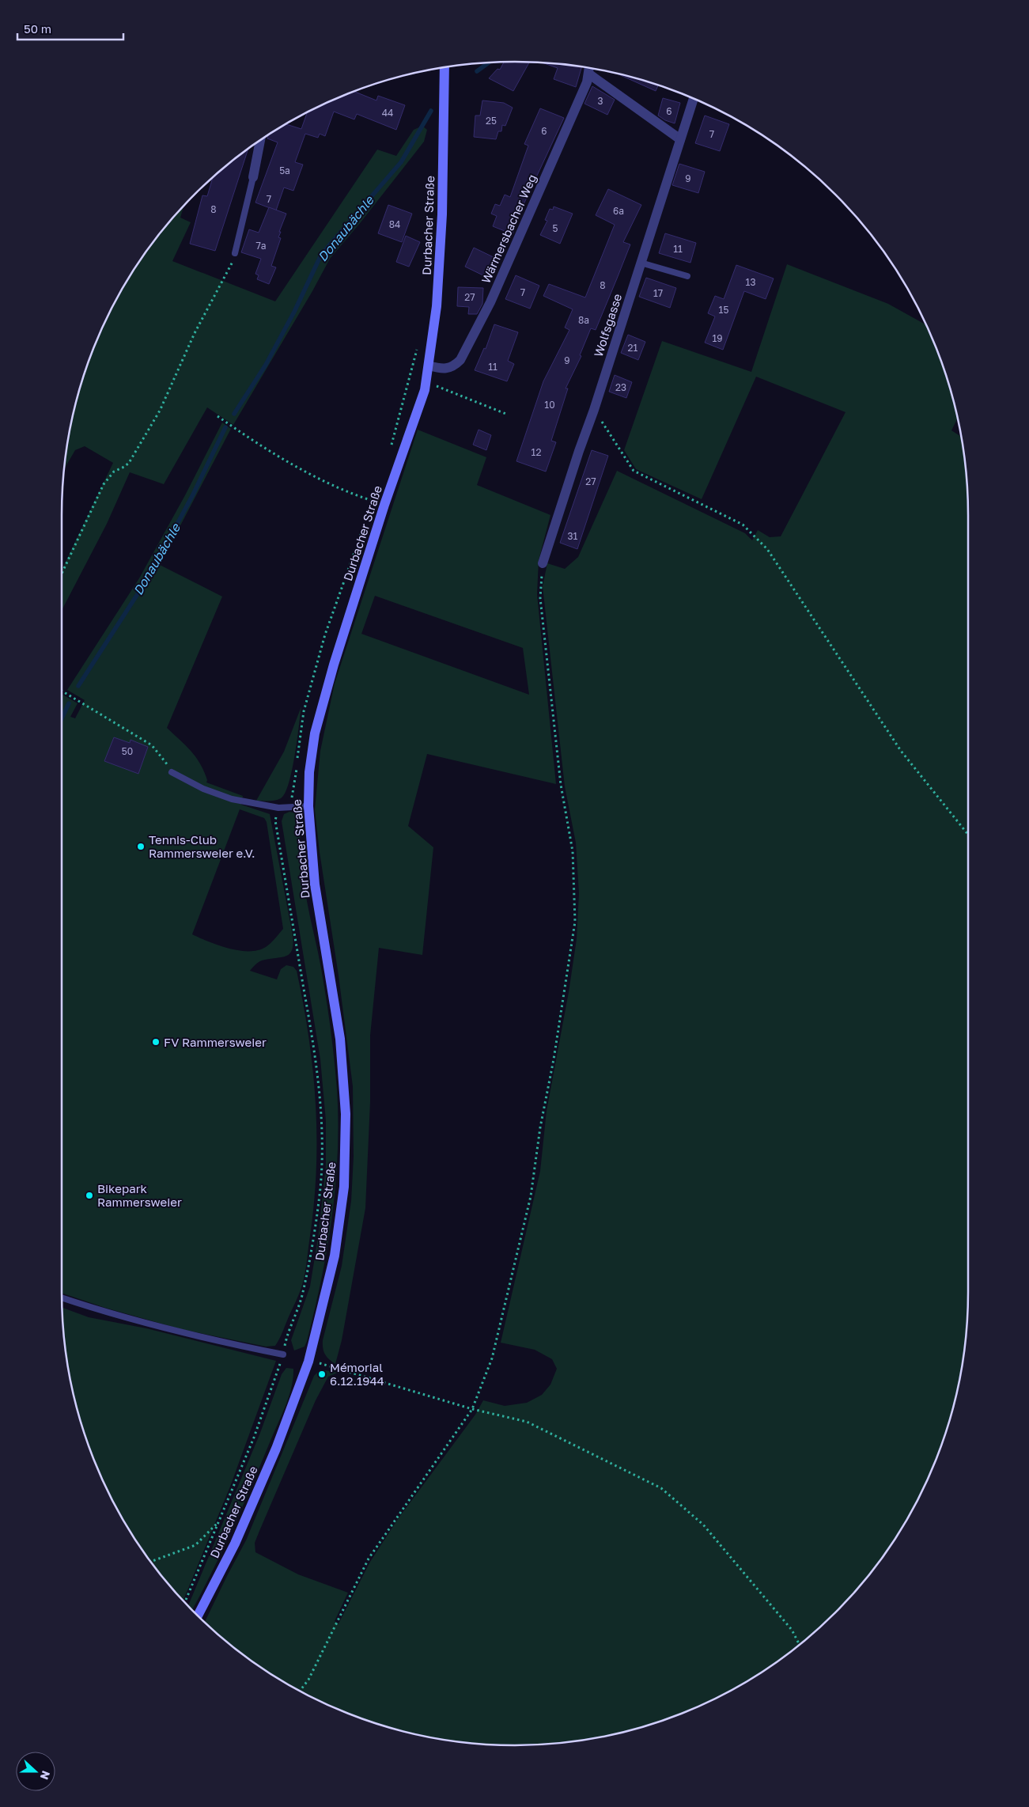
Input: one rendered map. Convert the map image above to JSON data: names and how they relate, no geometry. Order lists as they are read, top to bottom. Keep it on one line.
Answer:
{"streets":{"street":["Durbacher Straße","Wärmersbacher Weg","Wolfsgasse"]},"crossings":[["Durbacher Straße","Wärmersbacher Weg"]],"water":["Donaubächle"],"places":["Tennis-Club Rammersweier e.V.","FV Rammersweier","Bikepark Rammersweier","Mémorial 6.12.1944"],"house_numbers":["3","6","44","25","6","7","5a","9","7","8","6a","84","5","7a","11","13","8","7","17","27","15","8a","19","21","9","11","23","10","12","27","31","50"],"scale_bar":"50 m","north":"right"}
